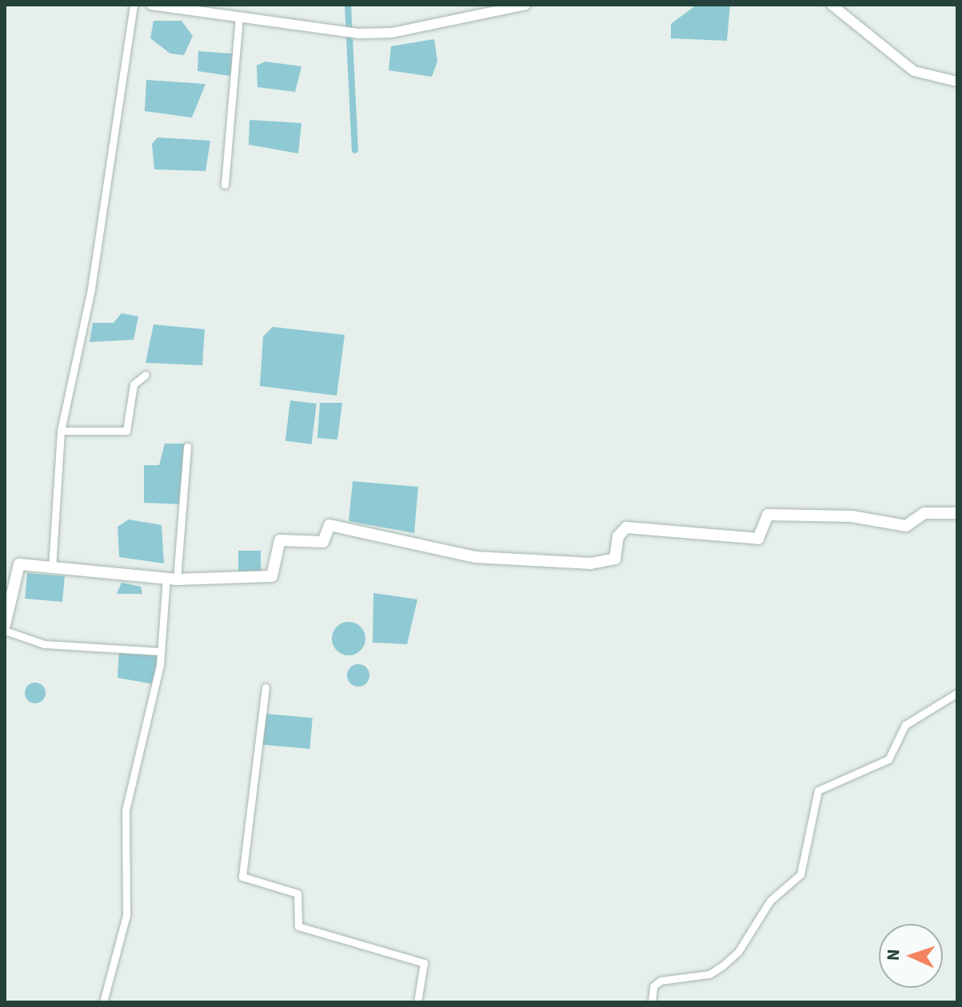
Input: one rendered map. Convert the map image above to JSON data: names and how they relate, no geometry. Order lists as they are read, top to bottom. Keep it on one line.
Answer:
{"north":"left"}
